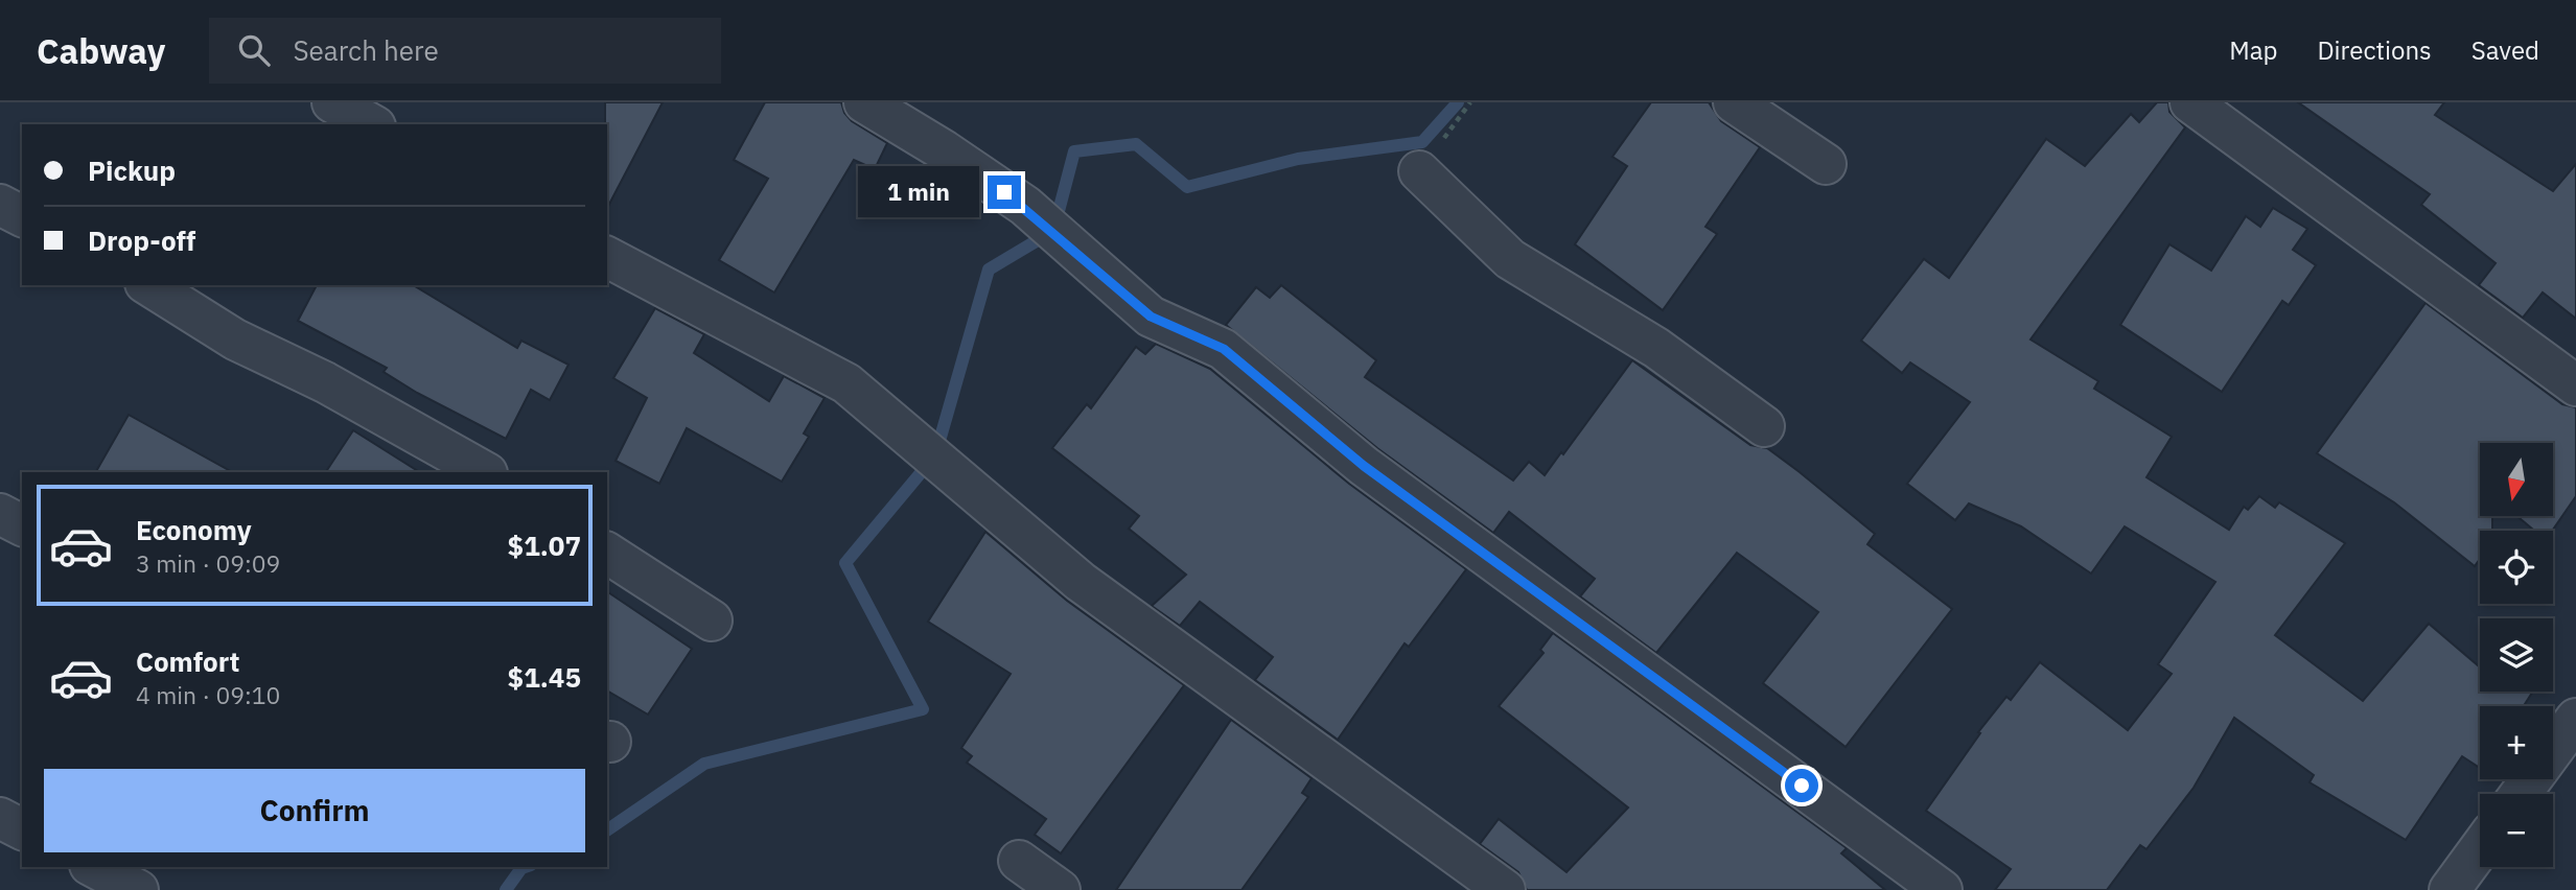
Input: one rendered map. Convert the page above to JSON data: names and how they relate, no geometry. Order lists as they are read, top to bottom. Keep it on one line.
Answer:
{"north":"bottom","page":{"header":"Cabway","search":"Search here","nav":["Map","Directions","Saved"],"banner":["Pickup","Drop-off"],"bubble":"1 min","map_buttons":["+","−"],"list":[{"name":"Economy","note":"3 min · 09:09","value":"$1.07"},{"name":"Comfort","note":"4 min · 09:10","value":"$1.45"}],"buttons":"Confirm"}}
